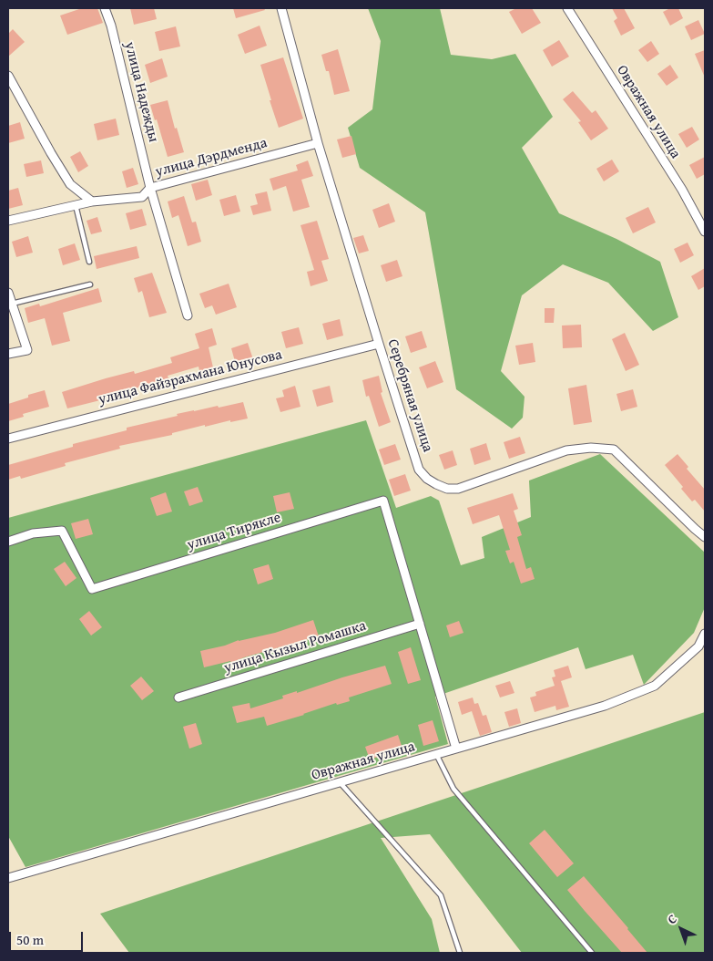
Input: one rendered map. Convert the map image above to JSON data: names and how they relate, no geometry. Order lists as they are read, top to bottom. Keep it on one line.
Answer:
{"streets":{"street":["улица Надежды","Овражная улица","улица Дэрдменда","улица Файзрахмана Юнусова","Серебряная улица","улица Тирякле","улица Кызыл Ромашка"]},"crossings":[["улица Надежды","улица Дэрдменда"],["улица Дэрдменда","Серебряная улица"],["улица Файзрахмана Юнусова","Серебряная улица"],["улица Тирякле","улица Кызыл Ромашка"]],"scale_bar":"50 m","north":"top left"}
